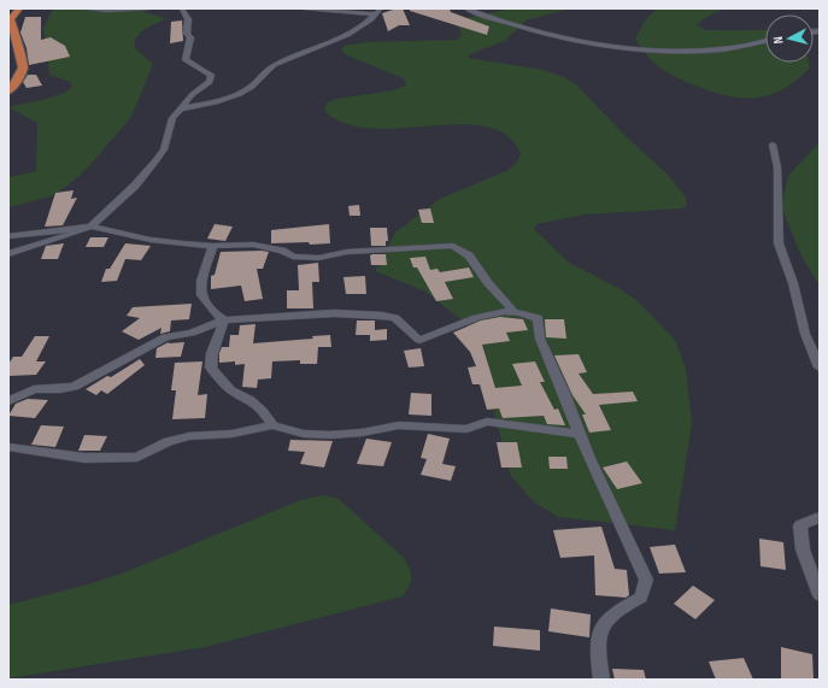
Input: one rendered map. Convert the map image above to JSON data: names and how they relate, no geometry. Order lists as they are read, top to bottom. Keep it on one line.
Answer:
{"north":"left"}
